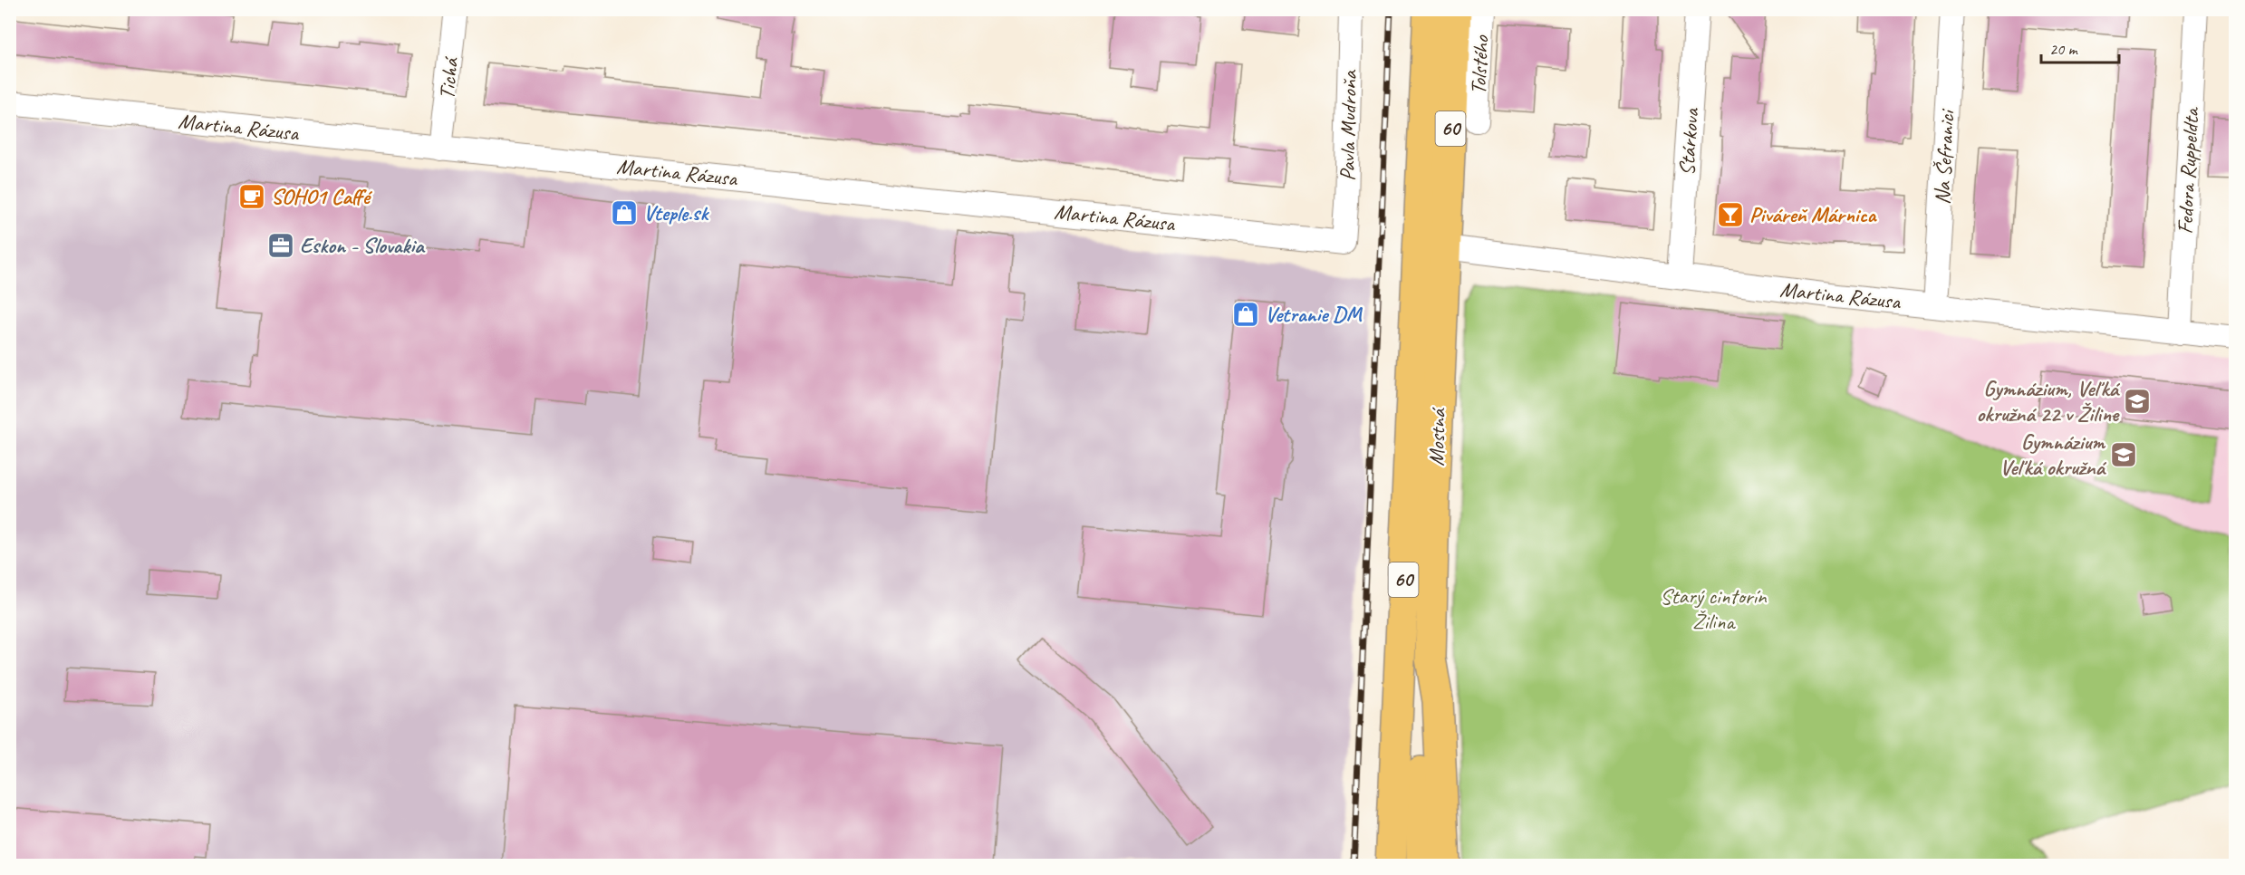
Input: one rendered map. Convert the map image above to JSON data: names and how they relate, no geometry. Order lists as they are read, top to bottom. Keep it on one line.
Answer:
{"streets":{"main road":["60","Mostná"],"street":["Tolstého","Tichá","Pavla Mudroňa","Martina Rázusa","Stárkova","Na Šefranici","Fedora Ruppeldta"]},"crossings":[["Tichá","Martina Rázusa"],["Pavla Mudroňa","Martina Rázusa"],["Martina Rázusa","Stárkova"],["Martina Rázusa","Na Šefranici"],["Martina Rázusa","Fedora Ruppeldta"],["Martina Rázusa","Mostná"]],"parks":["Starý cintorín Žilina"],"places":{"cafe":["SOHO1 Caffé"],"shop":["Vteple.sk","Vetranie DM"],"bar":["Piváreň Márnica"],"office":["Eskon - Slovakia"],"school or university":["Gymnázium, Veľká okružná 22 v Žiline","Gymnázium Veľká okružná"]},"scale_bar":"20 m"}
